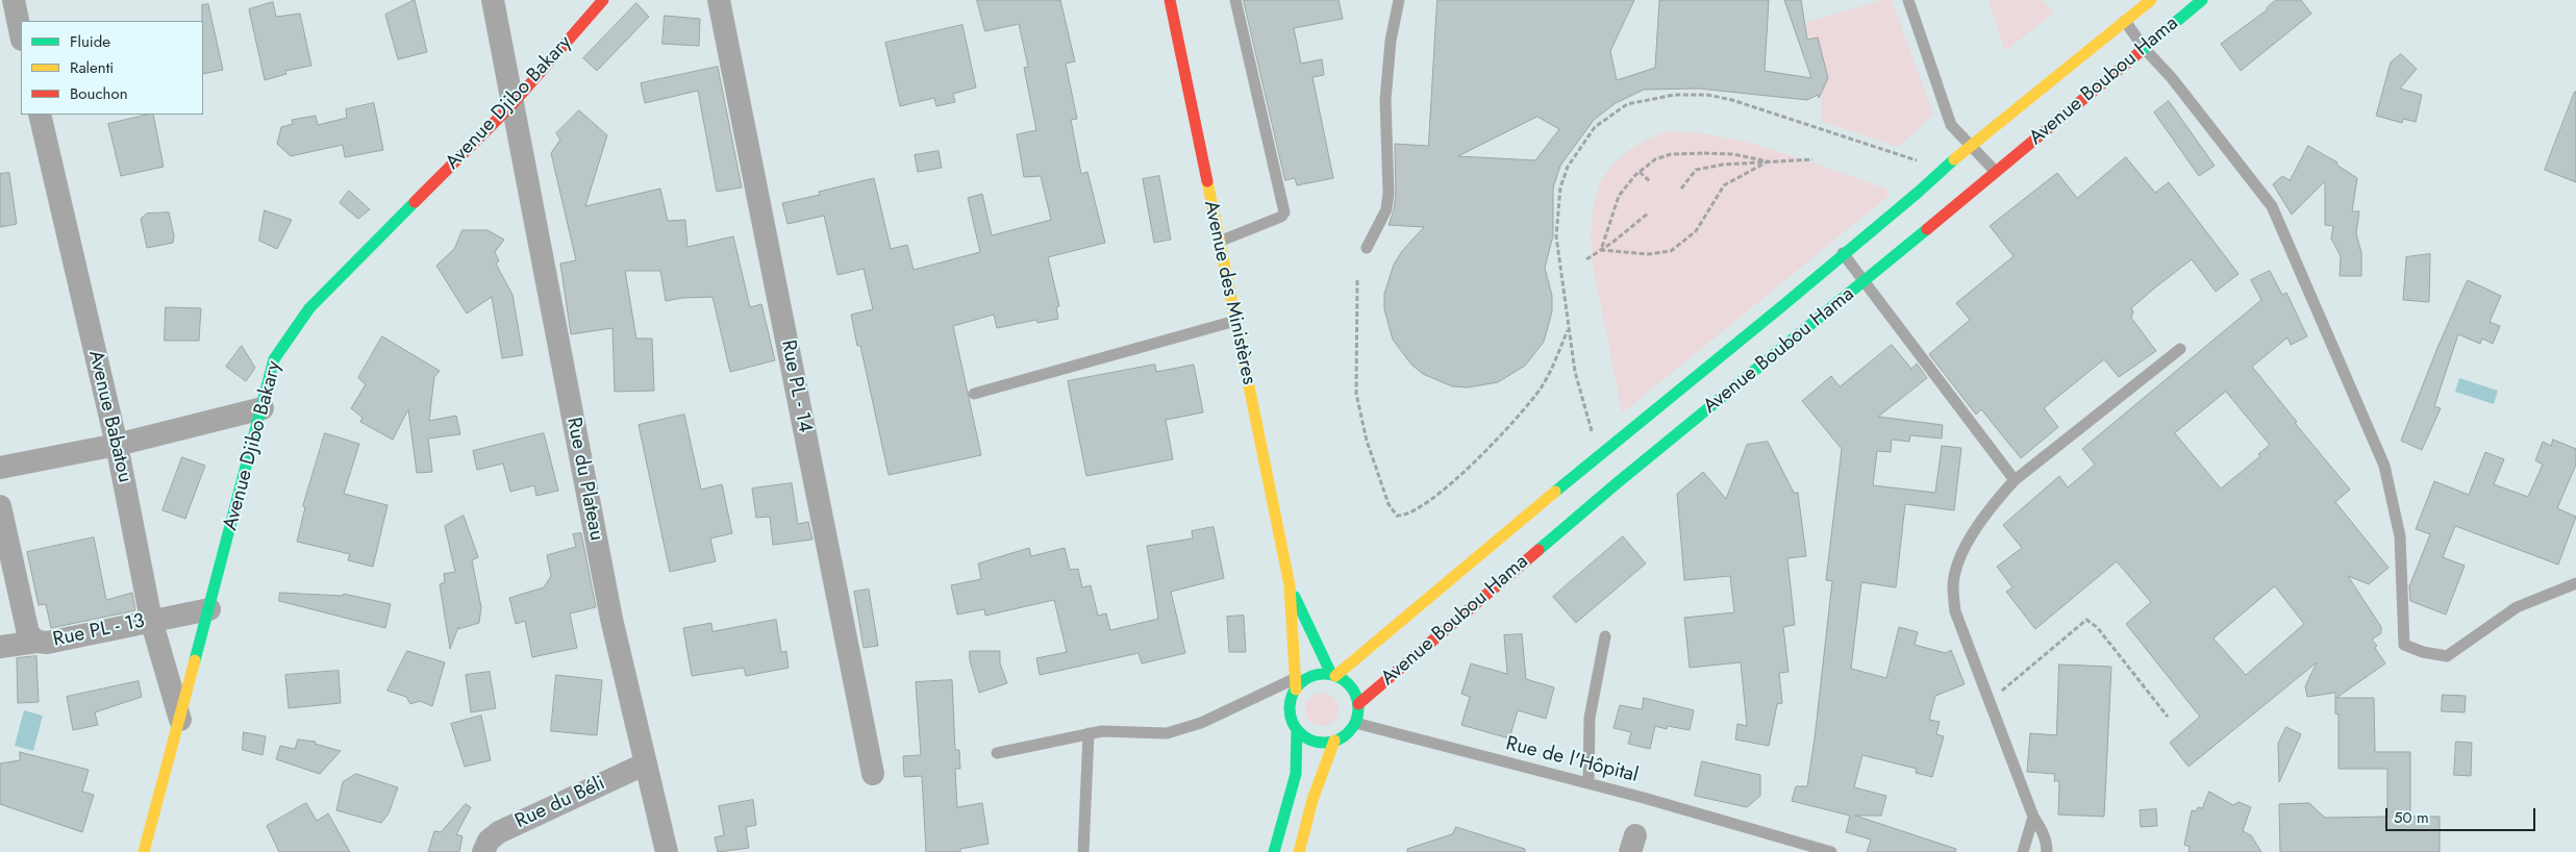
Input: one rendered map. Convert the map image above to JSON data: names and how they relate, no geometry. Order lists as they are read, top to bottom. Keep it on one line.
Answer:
{"streets":{"main road":["Avenue Boubou Hama","Avenue Djibo Bakary","Avenue des Ministères"],"street":["Rue PL - 14","Avenue Babatou","Rue du Plateau","Rue PL - 13","Rue du Béli"],"lane":["Rue de l'Hôpital"]},"crossings":[["Avenue Boubou Hama","Avenue des Ministères"],["Avenue Boubou Hama","Rue de l'Hôpital"],["Avenue Djibo Bakary","Avenue Babatou"],["Avenue Djibo Bakary","Rue du Plateau"],["Avenue Djibo Bakary","Rue PL - 13"],["Avenue des Ministères","Rue de l'Hôpital"],["Avenue Babatou","Rue PL - 13"],["Rue du Plateau","Rue du Béli"]],"legend":["Fluide","Ralenti","Bouchon"],"scale_bar":"50 m"}
